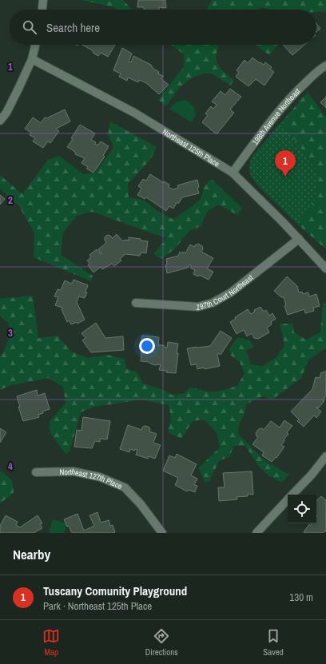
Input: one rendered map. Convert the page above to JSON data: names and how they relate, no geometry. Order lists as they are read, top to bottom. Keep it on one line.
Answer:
{"streets":{"street":["198th Avenue Northeast","Northeast 125th Place","197th Court Northeast","Northeast 127th Place"]},"crossings":[["198th Avenue Northeast","Northeast 125th Place"],["Northeast 125th Place","197th Court Northeast"]],"page":{"search":"Search here","pins":"1","heading":"Nearby","list":[{"mark":"1","name":"Tuscany Comunity Playground","note":"Park · Northeast 125th Place","value":"130 m"}],"nav":["Map","Directions","Saved"]},"grid":{"rows":["1","2","3","4"]}}
